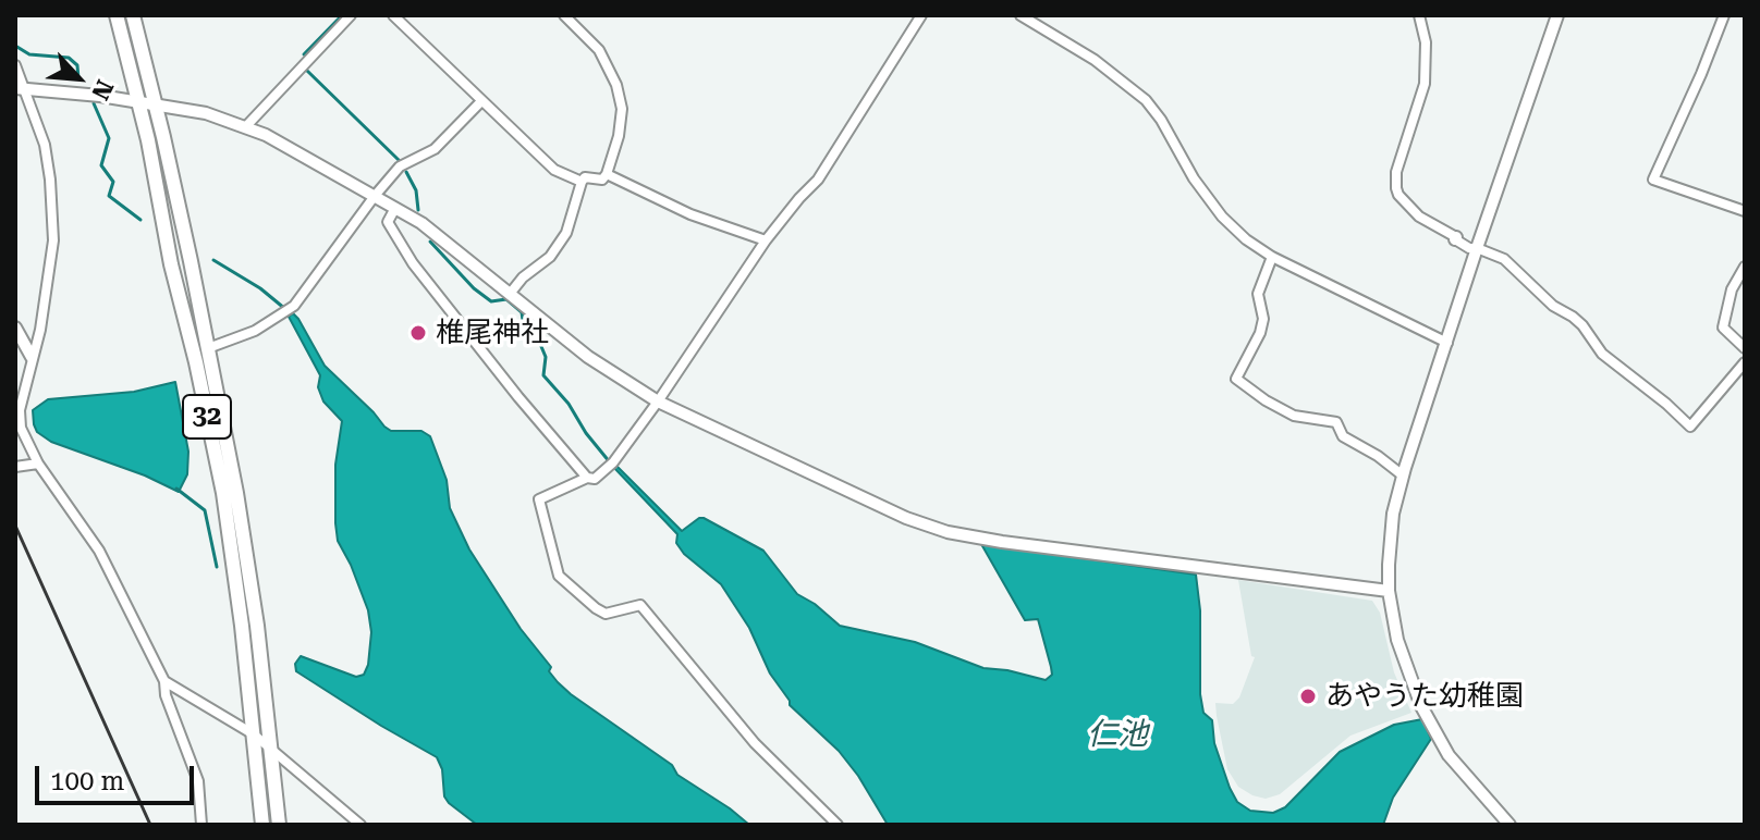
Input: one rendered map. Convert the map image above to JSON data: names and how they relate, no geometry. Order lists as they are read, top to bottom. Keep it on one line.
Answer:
{"streets":{"highway":["32"]},"water":["仁池"],"places":["椎尾神社","あやうた幼稚園"],"scale_bar":"100 m","north":"bottom right"}
